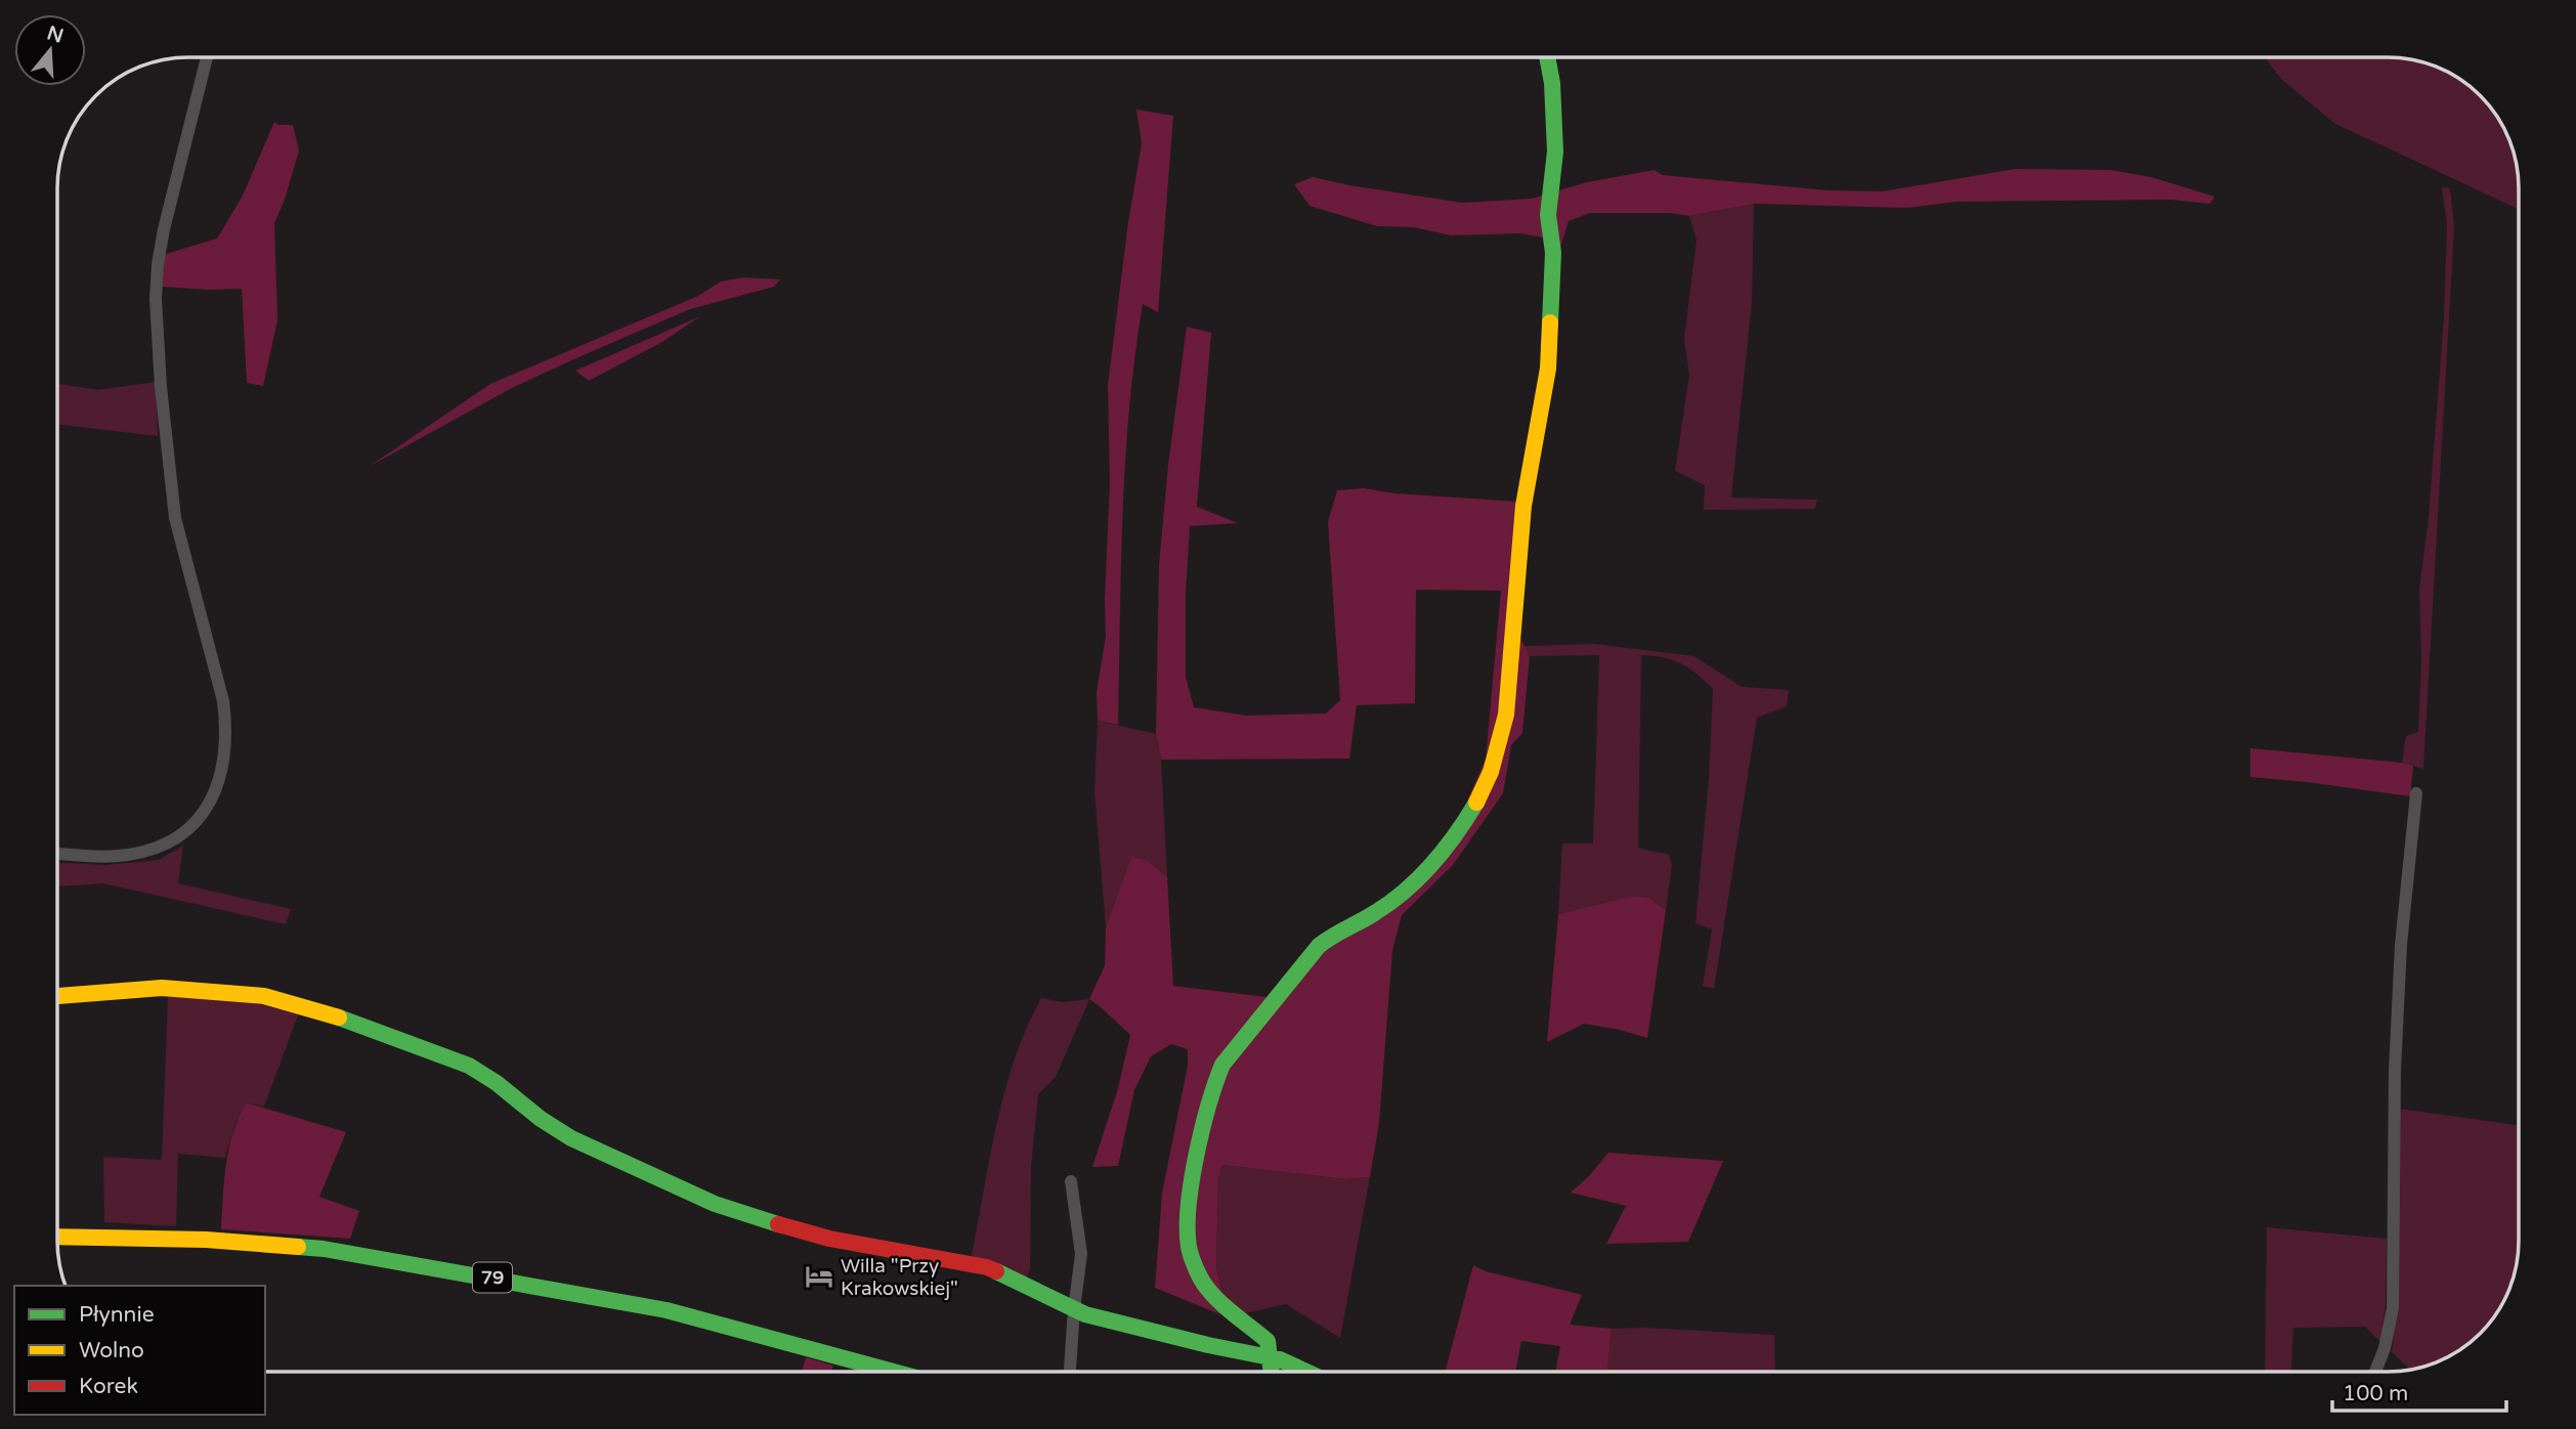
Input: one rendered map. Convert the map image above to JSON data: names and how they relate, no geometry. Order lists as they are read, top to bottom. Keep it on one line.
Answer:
{"streets":{"street":["79"]},"places":{"hotel":["Willa \"Przy Krakowskiej\""]},"legend":["Płynnie","Wolno","Korek"],"scale_bar":"100 m","north":"top"}
